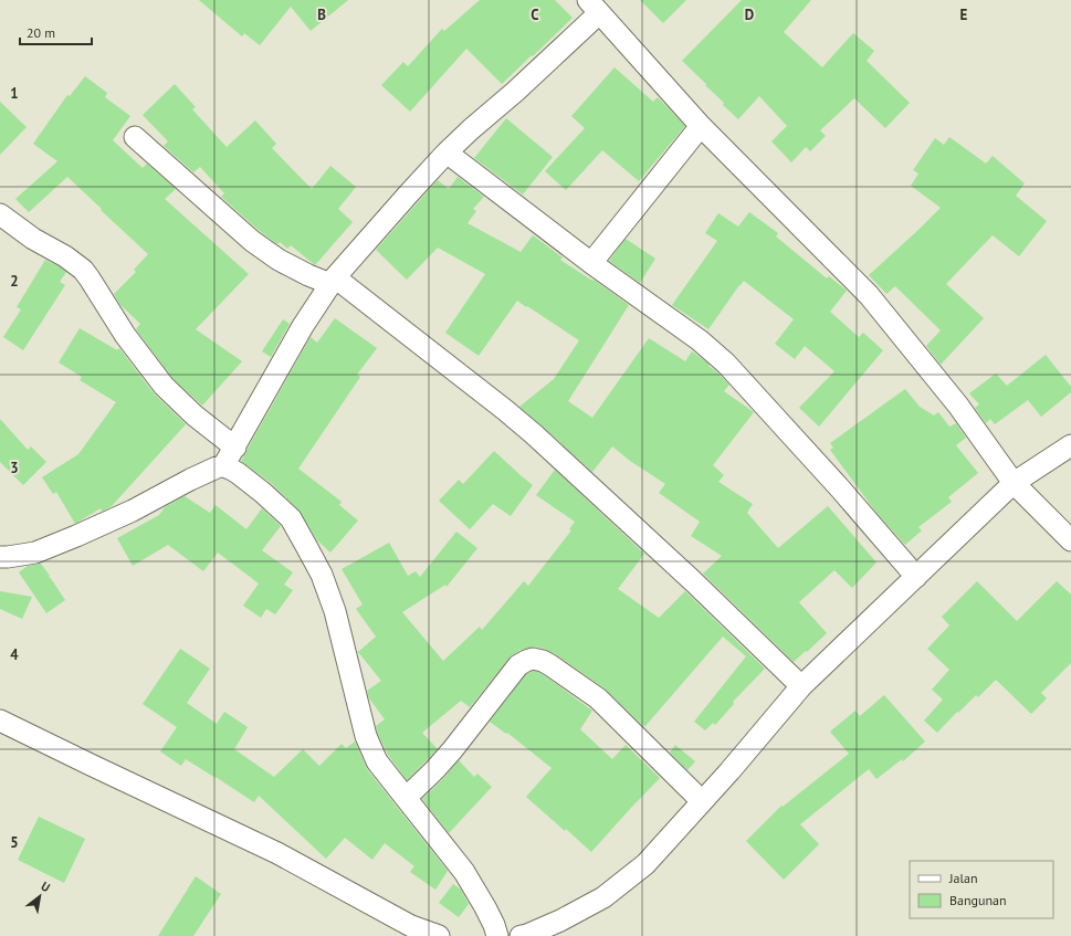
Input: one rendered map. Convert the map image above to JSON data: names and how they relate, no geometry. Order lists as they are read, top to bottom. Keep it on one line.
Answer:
{"legend":["Jalan","Bangunan"],"scale_bar":"20 m","north":"top right","grid":{"columns":["B","C","D","E"],"rows":["1","2","3","4","5"]}}
